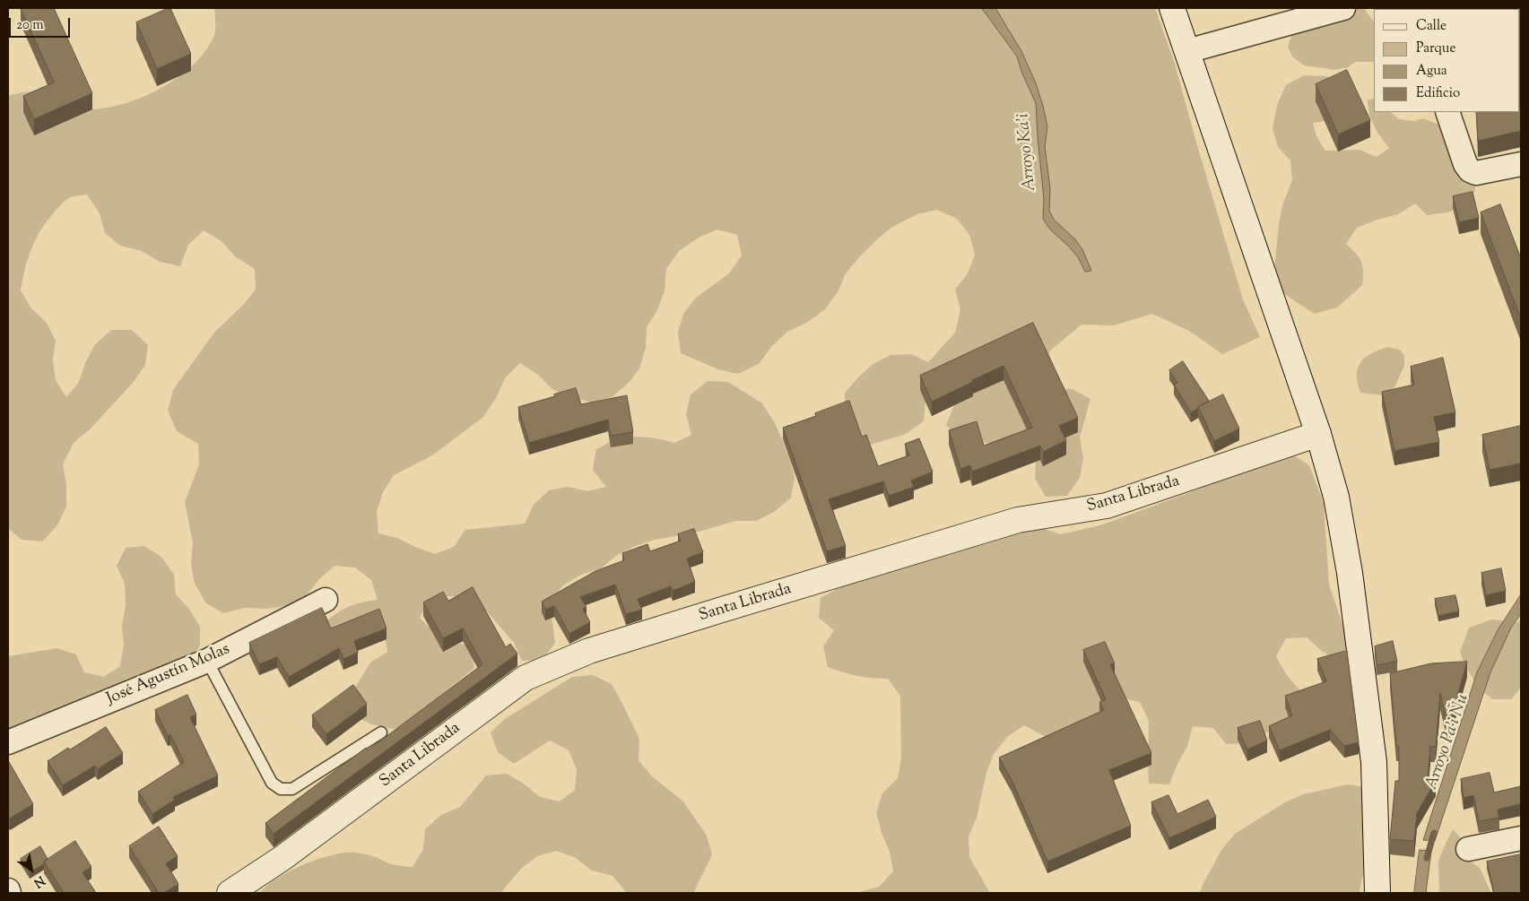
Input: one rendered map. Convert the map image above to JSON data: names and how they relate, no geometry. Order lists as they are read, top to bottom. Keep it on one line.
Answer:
{"streets":{"street":["Santa Librada","José Agustín Molas"]},"water":["Arroyo Ka'i","Arroyo Pa'i Ñu"],"legend":["Calle","Parque","Agua","Edificio"],"scale_bar":"20 m","north":"bottom right"}
